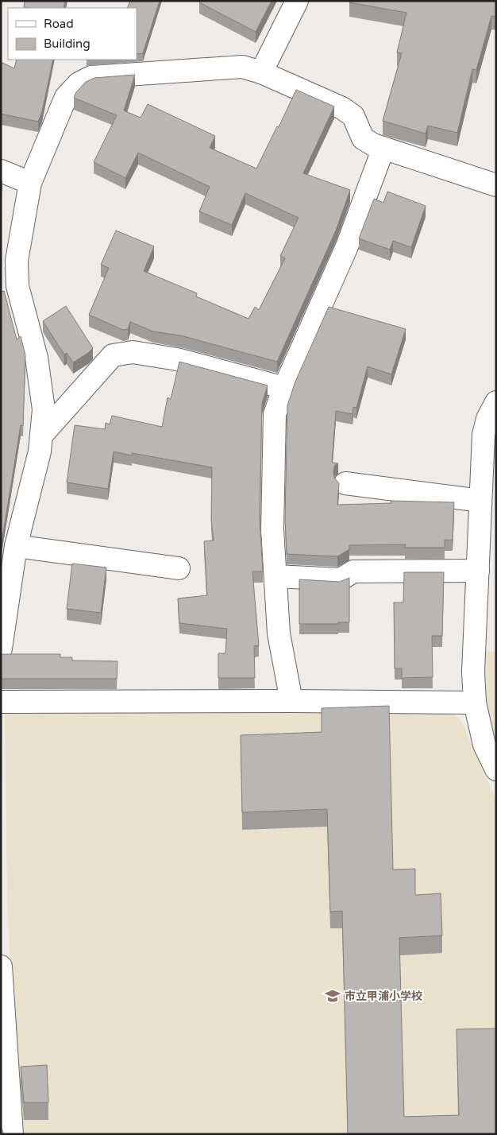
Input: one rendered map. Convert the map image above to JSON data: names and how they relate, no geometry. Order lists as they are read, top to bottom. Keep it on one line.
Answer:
{"places":{"school or university":["市立甲浦小学校"]},"legend":["Road","Building"]}
